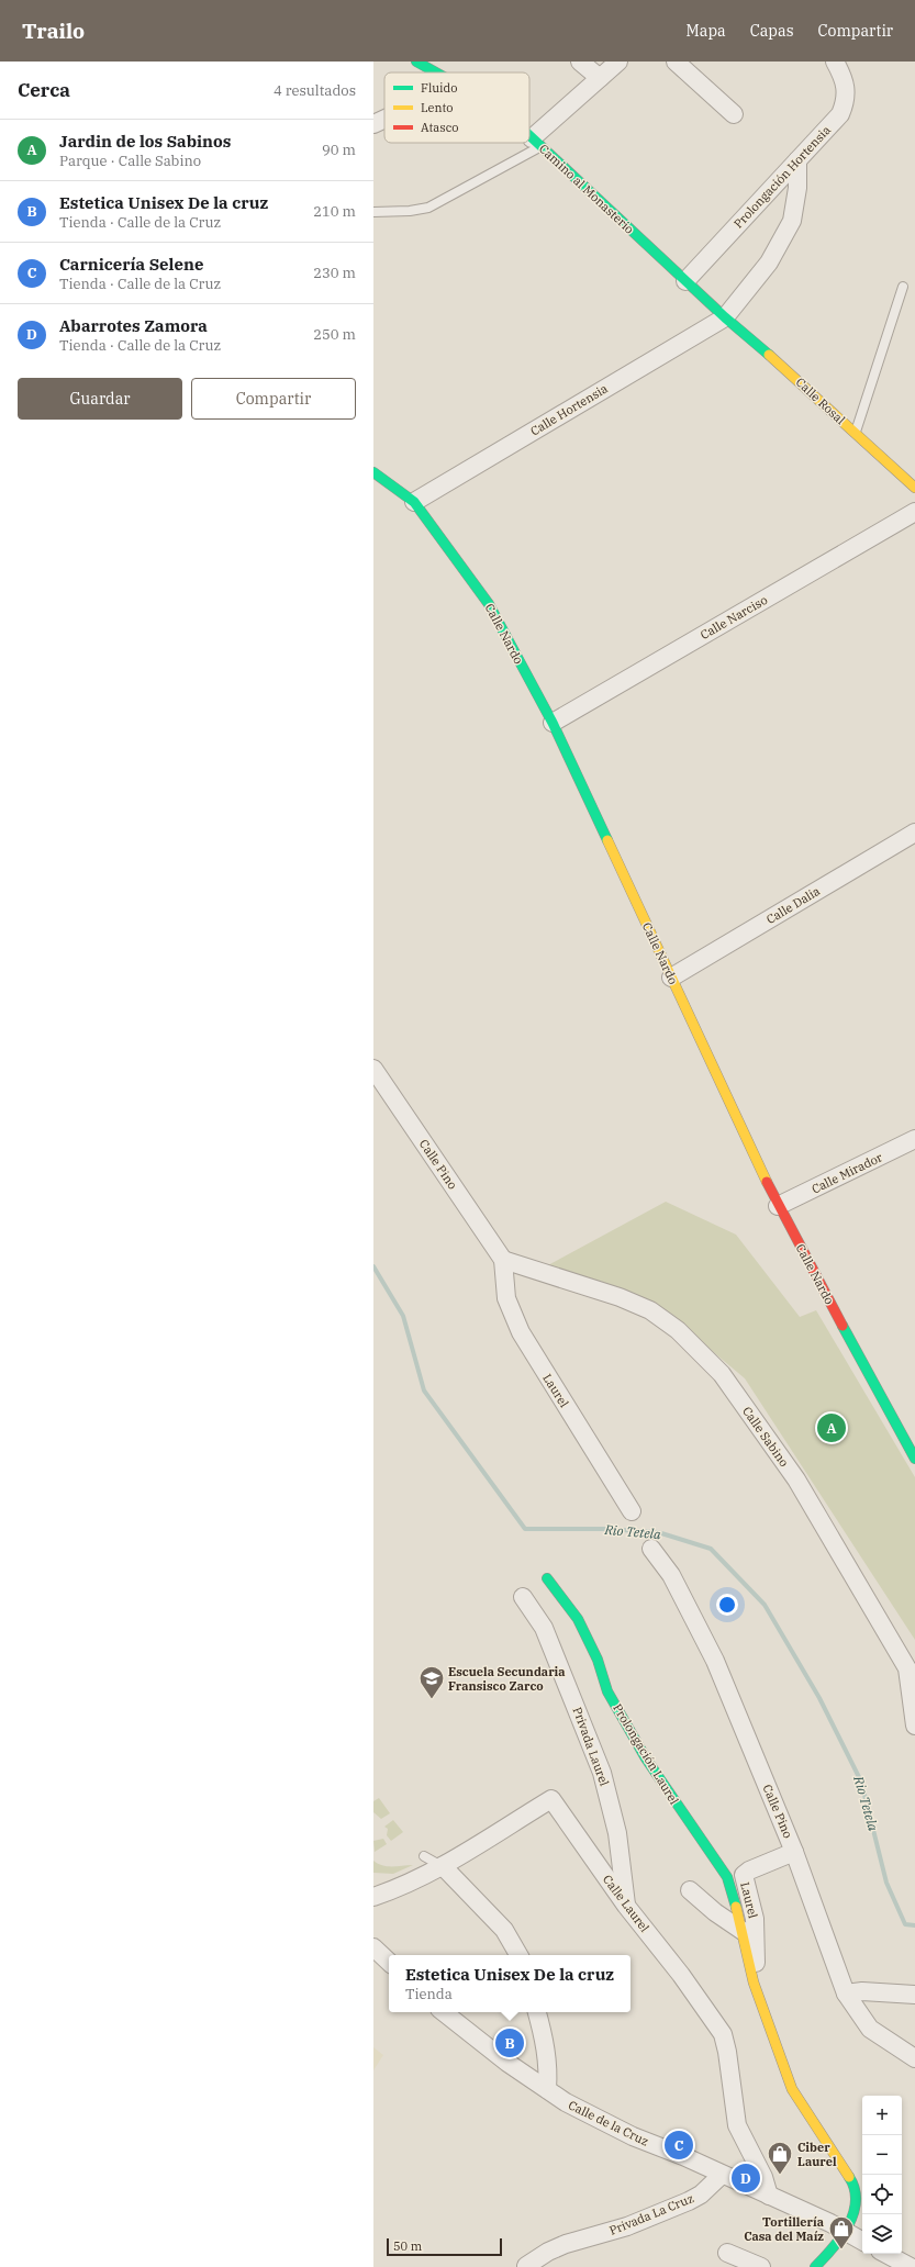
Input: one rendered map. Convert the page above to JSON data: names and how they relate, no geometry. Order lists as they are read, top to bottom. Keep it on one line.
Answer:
{"streets":{"street":["Prolongación Hortensia","Camino al Monasterio","Calle Rosal","Calle Hortensia","Calle Narciso","Calle Nardo","Calle Dalia","Calle Pino","Calle Mirador","Laurel","Calle Sabino","Privada Laurel","Prolongación Laurel","Calle Laurel","Calle de la Cruz","Privada La Cruz"]},"crossings":[["Prolongación Hortensia","Camino al Monasterio"],["Camino al Monasterio","Calle Rosal"],["Camino al Monasterio","Calle Hortensia"],["Calle Rosal","Calle Hortensia"],["Calle Hortensia","Calle Nardo"],["Calle Narciso","Calle Nardo"],["Calle Nardo","Calle Dalia"],["Calle Nardo","Calle Mirador"],["Calle Pino","Laurel"],["Calle Pino","Calle Sabino"],["Laurel","Calle Sabino"],["Privada Laurel","Calle Laurel"],["Calle Laurel","Calle de la Cruz"],["Calle de la Cruz","Privada La Cruz"]],"water":["Rio Tetela"],"places":{"school or university":["Escuela Secundaria Fransisco Zarco"],"shop":["Ciber Laurel","Tortillería Casa del Maíz"]},"legend":["Fluido","Lento","Atasco"],"scale_bar":"50 m","page":{"header":"Trailo","nav":["Mapa","Capas","Compartir"],"heading":["Cerca","4 resultados"],"list":[{"mark":"A","name":"Jardin de los Sabinos","note":"Parque · Calle Sabino","value":"90 m"},{"mark":"B","name":"Estetica Unisex De la cruz","note":"Tienda · Calle de la Cruz","value":"210 m"},{"mark":"C","name":"Carnicería Selene","note":"Tienda · Calle de la Cruz","value":"230 m"},{"mark":"D","name":"Abarrotes Zamora","note":"Tienda · Calle de la Cruz","value":"250 m"}],"buttons":["Guardar","Compartir"],"pins":["A","B","C","D"],"popup":["Estetica Unisex De la cruz","Tienda"],"map_buttons":["+","−"],"scale":"50 m"}}
